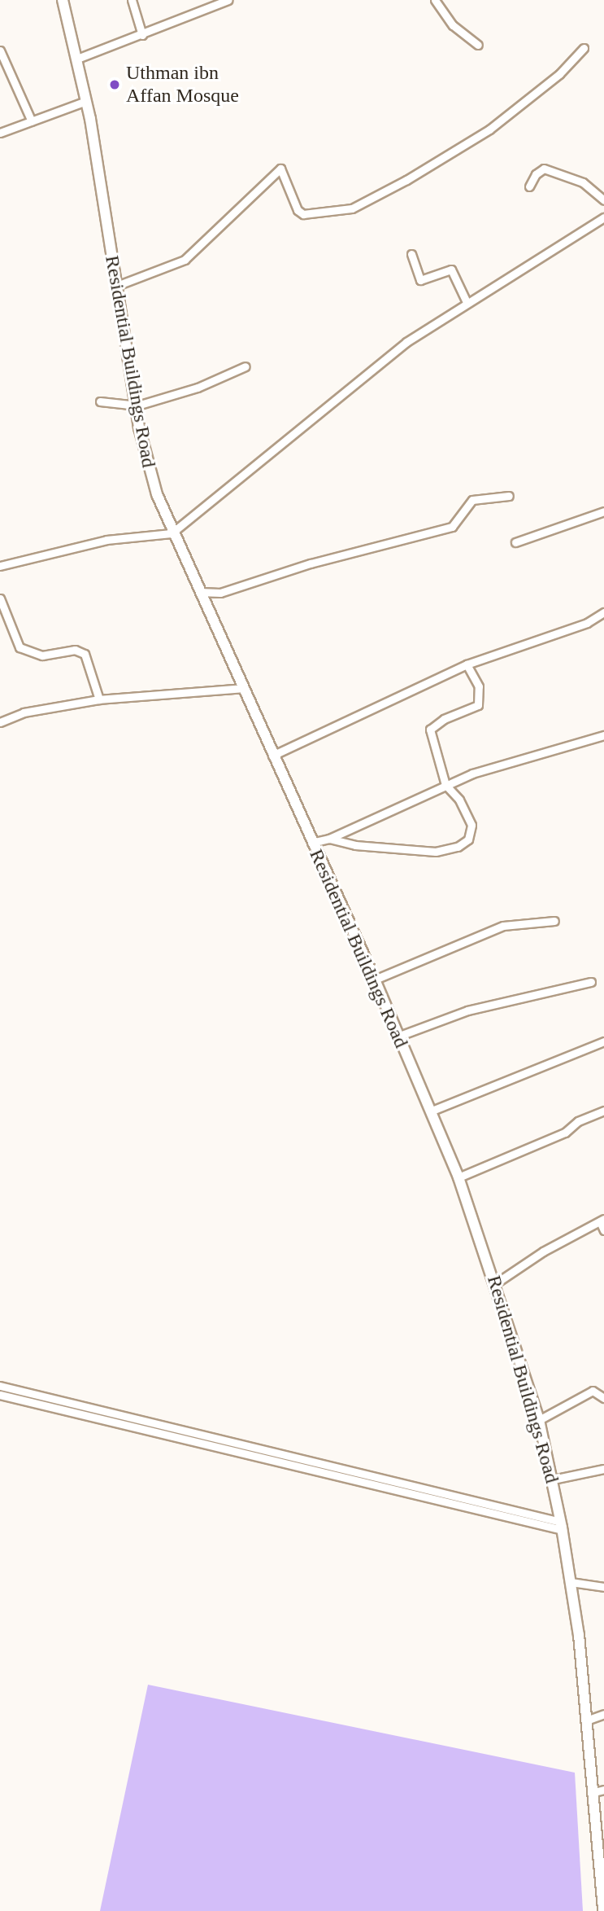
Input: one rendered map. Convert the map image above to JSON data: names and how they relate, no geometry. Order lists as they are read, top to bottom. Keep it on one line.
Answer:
{"streets":{"main road":["Residential Buildings Road"]},"places":["Uthman ibn Affan Mosque"]}
